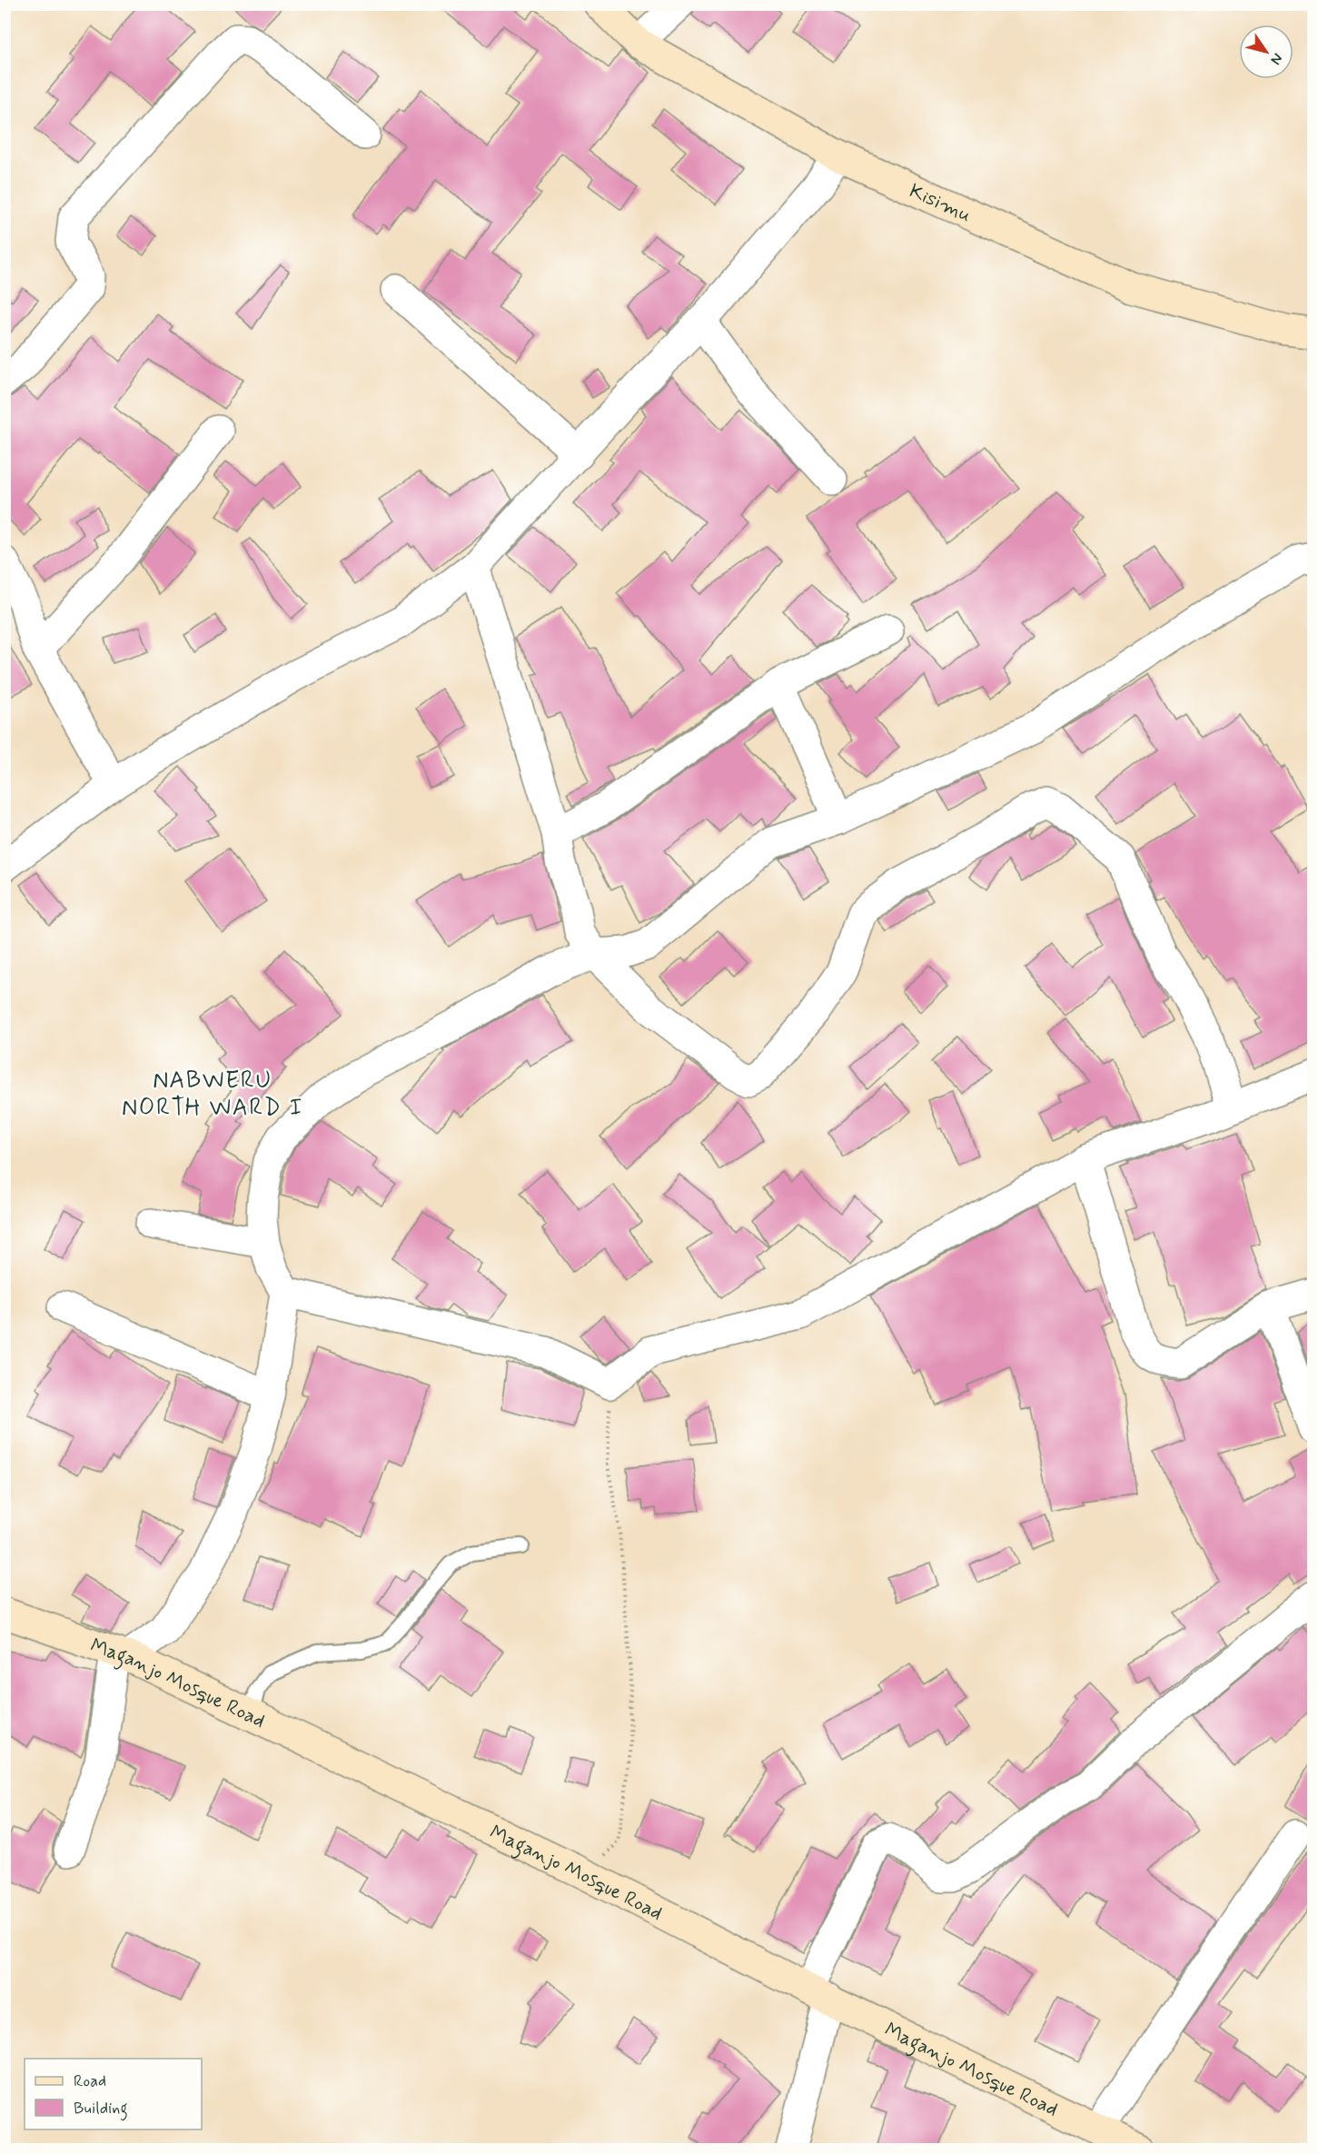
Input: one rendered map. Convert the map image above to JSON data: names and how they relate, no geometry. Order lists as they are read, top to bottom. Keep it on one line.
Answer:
{"streets":{"street":["Kisimu","Maganjo Mosque Road"]},"districts":["NABWERU NORTH WARD I"],"legend":["Road","Building"],"north":"bottom right"}
